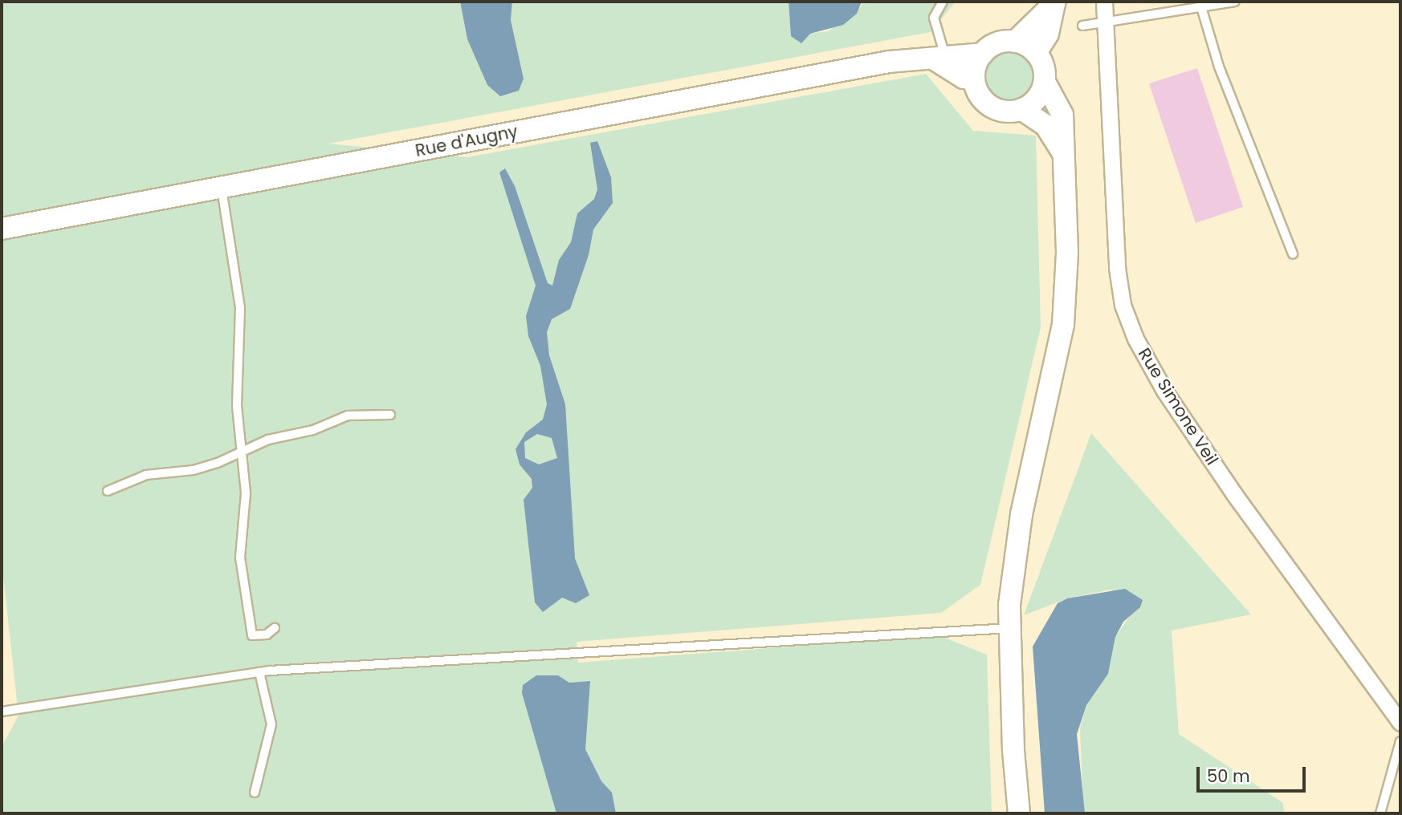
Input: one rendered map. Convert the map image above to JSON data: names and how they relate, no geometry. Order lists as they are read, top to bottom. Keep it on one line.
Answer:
{"streets":{"main road":["Rue d'Augny"],"street":["Rue Simone Veil"]},"scale_bar":"50 m"}
